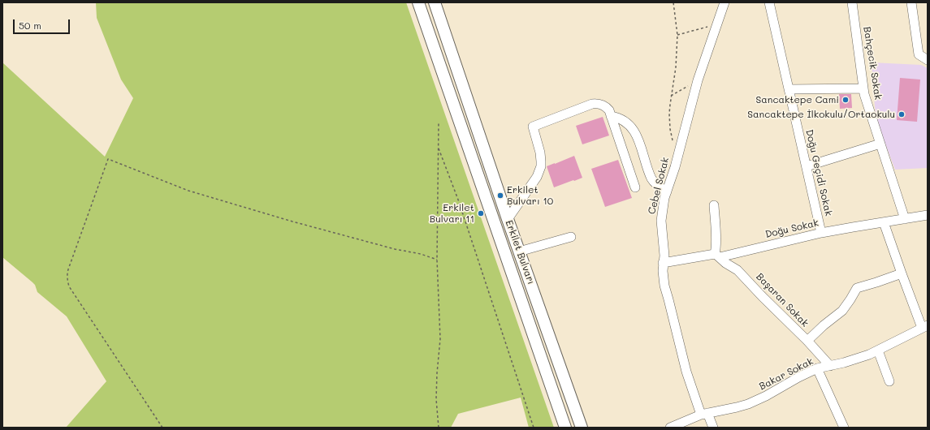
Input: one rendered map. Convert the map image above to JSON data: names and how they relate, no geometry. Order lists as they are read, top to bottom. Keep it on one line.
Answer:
{"streets":{"main road":["Erkilet Bulvarı"],"street":["Bahçecik Sokak","Doğu Geçidi Sokak","Cebel Sokak","Doğu Sokak","Başaran Sokak","Bakar Sokak"]},"crossings":[["Bahçecik Sokak","Doğu Sokak"],["Doğu Geçidi Sokak","Doğu Sokak"],["Cebel Sokak","Doğu Sokak"],["Cebel Sokak","Bakar Sokak"],["Doğu Sokak","Başaran Sokak"],["Başaran Sokak","Bakar Sokak"]],"places":["Sancaktepe Cami","Sancaktepe İlkokulu/Ortaokulu","Erkilet Bulvarı 10","Erkilet Bulvarı 11"],"scale_bar":"50 m"}
